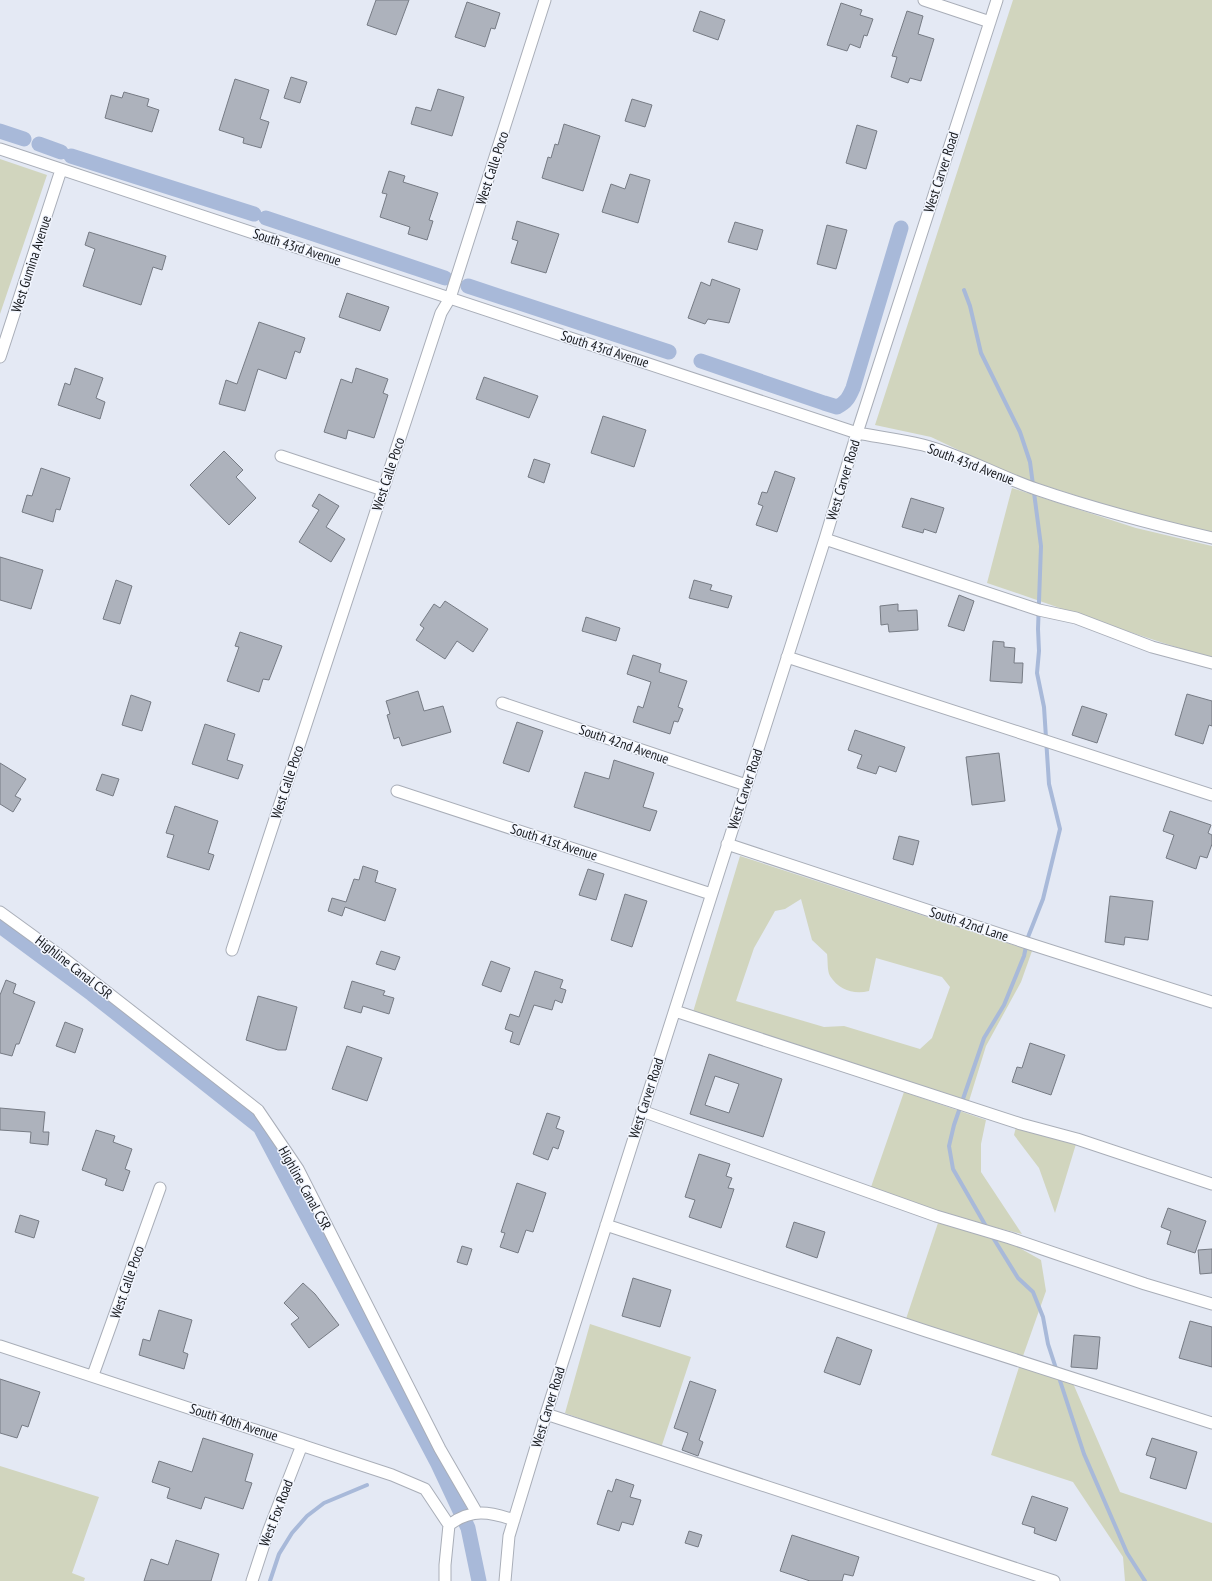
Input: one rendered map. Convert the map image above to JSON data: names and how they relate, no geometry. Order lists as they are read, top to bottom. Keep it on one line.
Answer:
{"streets":{"street":["West Calle Poco","West Carver Road","South 43rd Avenue","West Gumina Avenue","South 42nd Avenue","South 41st Avenue","South 42nd Lane","Highline Canal CSR","South 40th Avenue","West Fox Road"]},"crossings":[["West Calle Poco","South 43rd Avenue"],["West Calle Poco","South 40th Avenue"],["West Carver Road","South 43rd Avenue"],["West Carver Road","South 42nd Avenue"],["West Carver Road","South 41st Avenue"],["West Carver Road","South 42nd Lane"],["South 43rd Avenue","West Gumina Avenue"],["South 40th Avenue","West Fox Road"]]}
